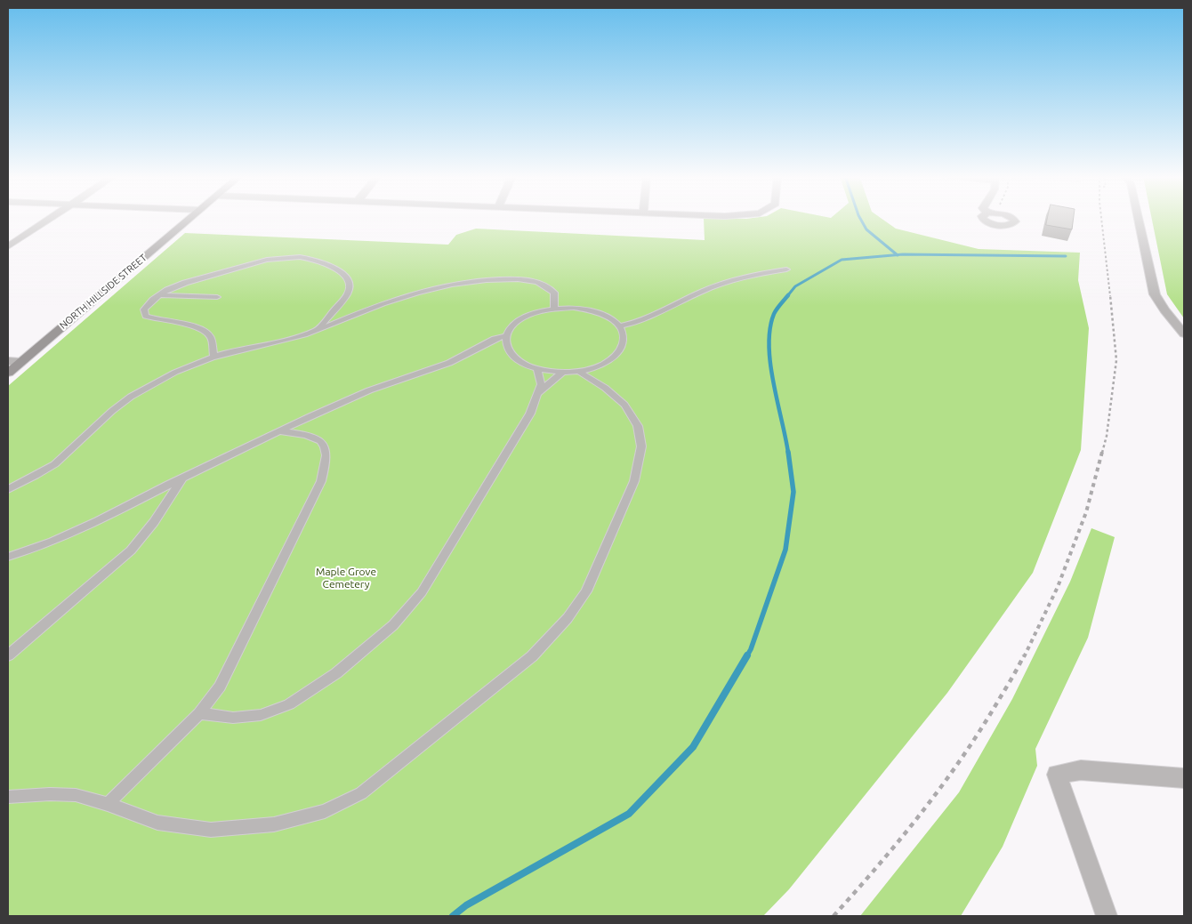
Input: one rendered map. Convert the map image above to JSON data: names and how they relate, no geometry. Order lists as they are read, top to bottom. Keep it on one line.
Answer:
{"streets":{"main road":["NORTH HILLSIDE STREET"]},"parks":["Maple Grove Cemetery"]}
